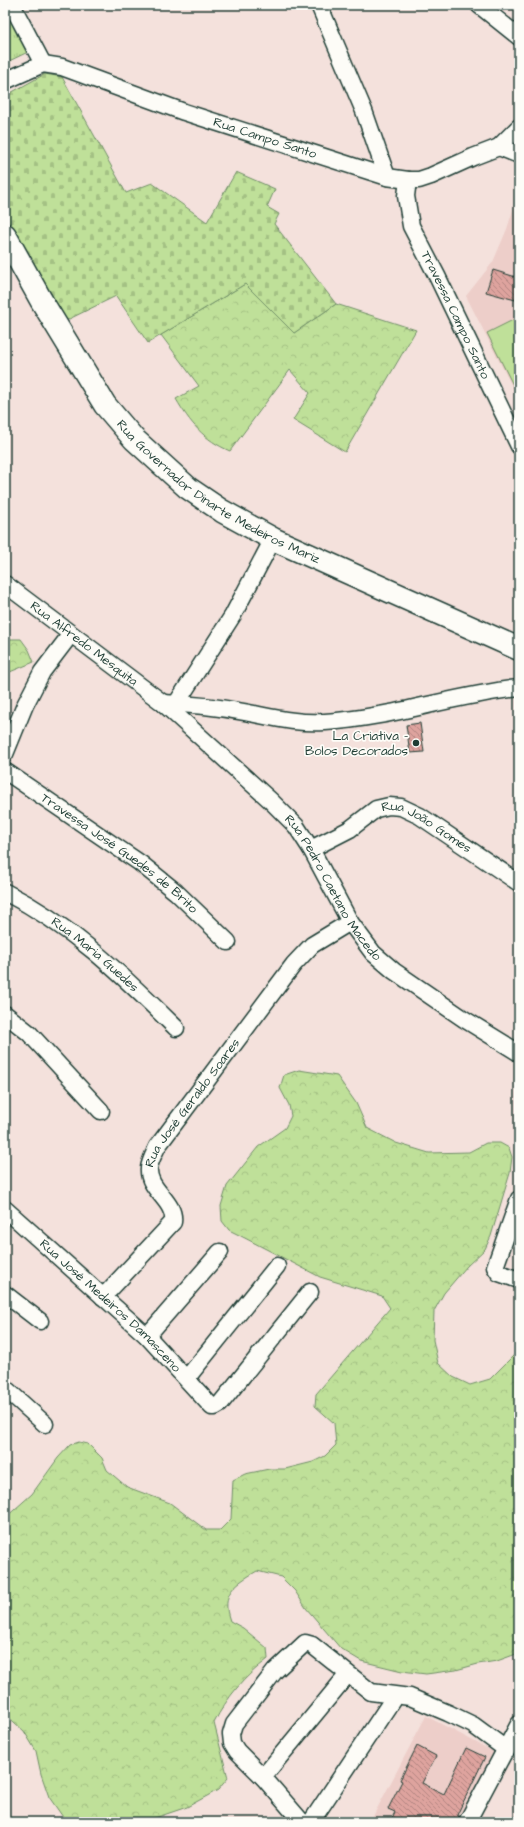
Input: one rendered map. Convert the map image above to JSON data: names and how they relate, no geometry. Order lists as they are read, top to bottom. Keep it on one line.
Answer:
{"streets":{"main road":["Rua Governador Dinarte Medeiros Mariz"],"street":["Rua Campo Santo","Travessa Campo Santo","Rua Alfredo Mesquita","Rua João Gomes","Travessa José Guedes de Brito","Rua Pedro Caetano Macedo","Rua Maria Guedes","Rua José Geraldo Soares","Rua José Medeiros Damasceno"]},"crossings":[["Rua Campo Santo","Travessa Campo Santo"],["Rua Alfredo Mesquita","Rua Pedro Caetano Macedo"],["Rua João Gomes","Rua Pedro Caetano Macedo"],["Rua Pedro Caetano Macedo","Rua José Geraldo Soares"],["Rua José Geraldo Soares","Rua José Medeiros Damasceno"]],"places":["La Criativa - Bolos Decorados"]}
